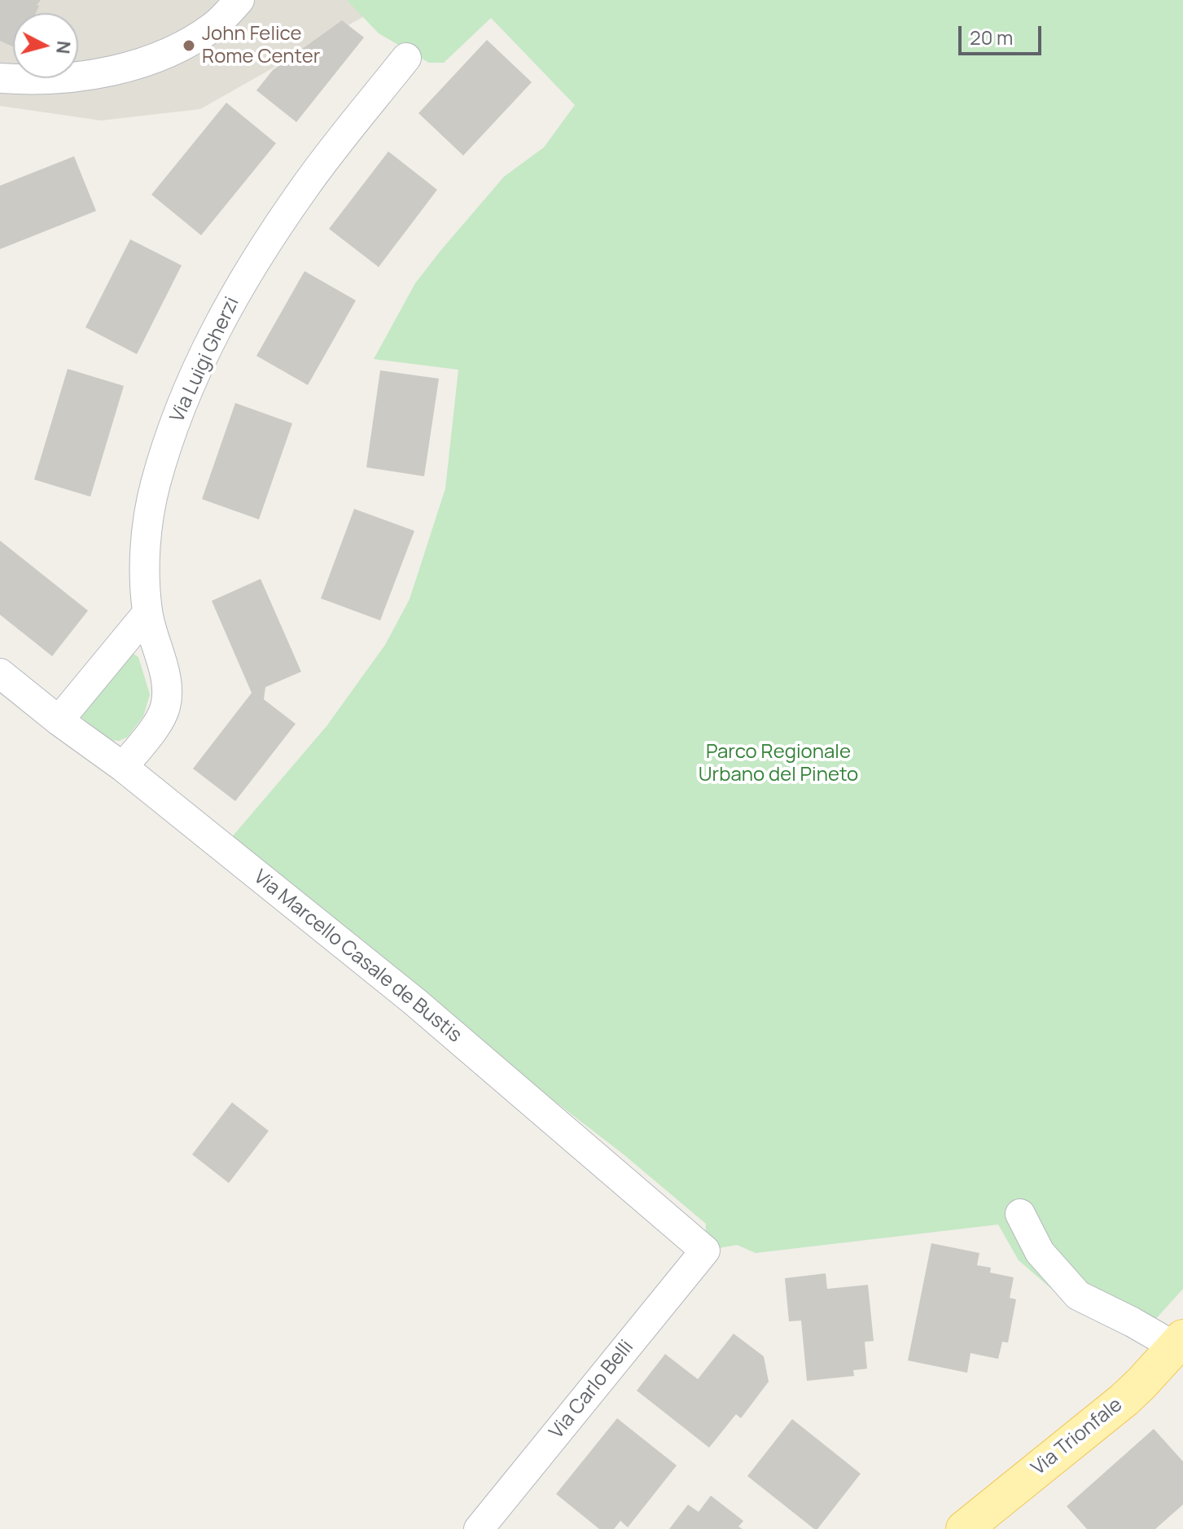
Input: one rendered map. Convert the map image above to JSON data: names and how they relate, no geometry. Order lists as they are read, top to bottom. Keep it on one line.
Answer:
{"streets":{"main road":["Via Trionfale"],"street":["Via Luigi Gherzi","Via Marcello Casale de Bustis","Via Carlo Belli"]},"crossings":[["Via Luigi Gherzi","Via Marcello Casale de Bustis"],["Via Marcello Casale de Bustis","Via Carlo Belli"]],"parks":["Parco Regionale Urbano del Pineto"],"places":["John Felice Rome Center"],"scale_bar":"20 m","north":"right"}
